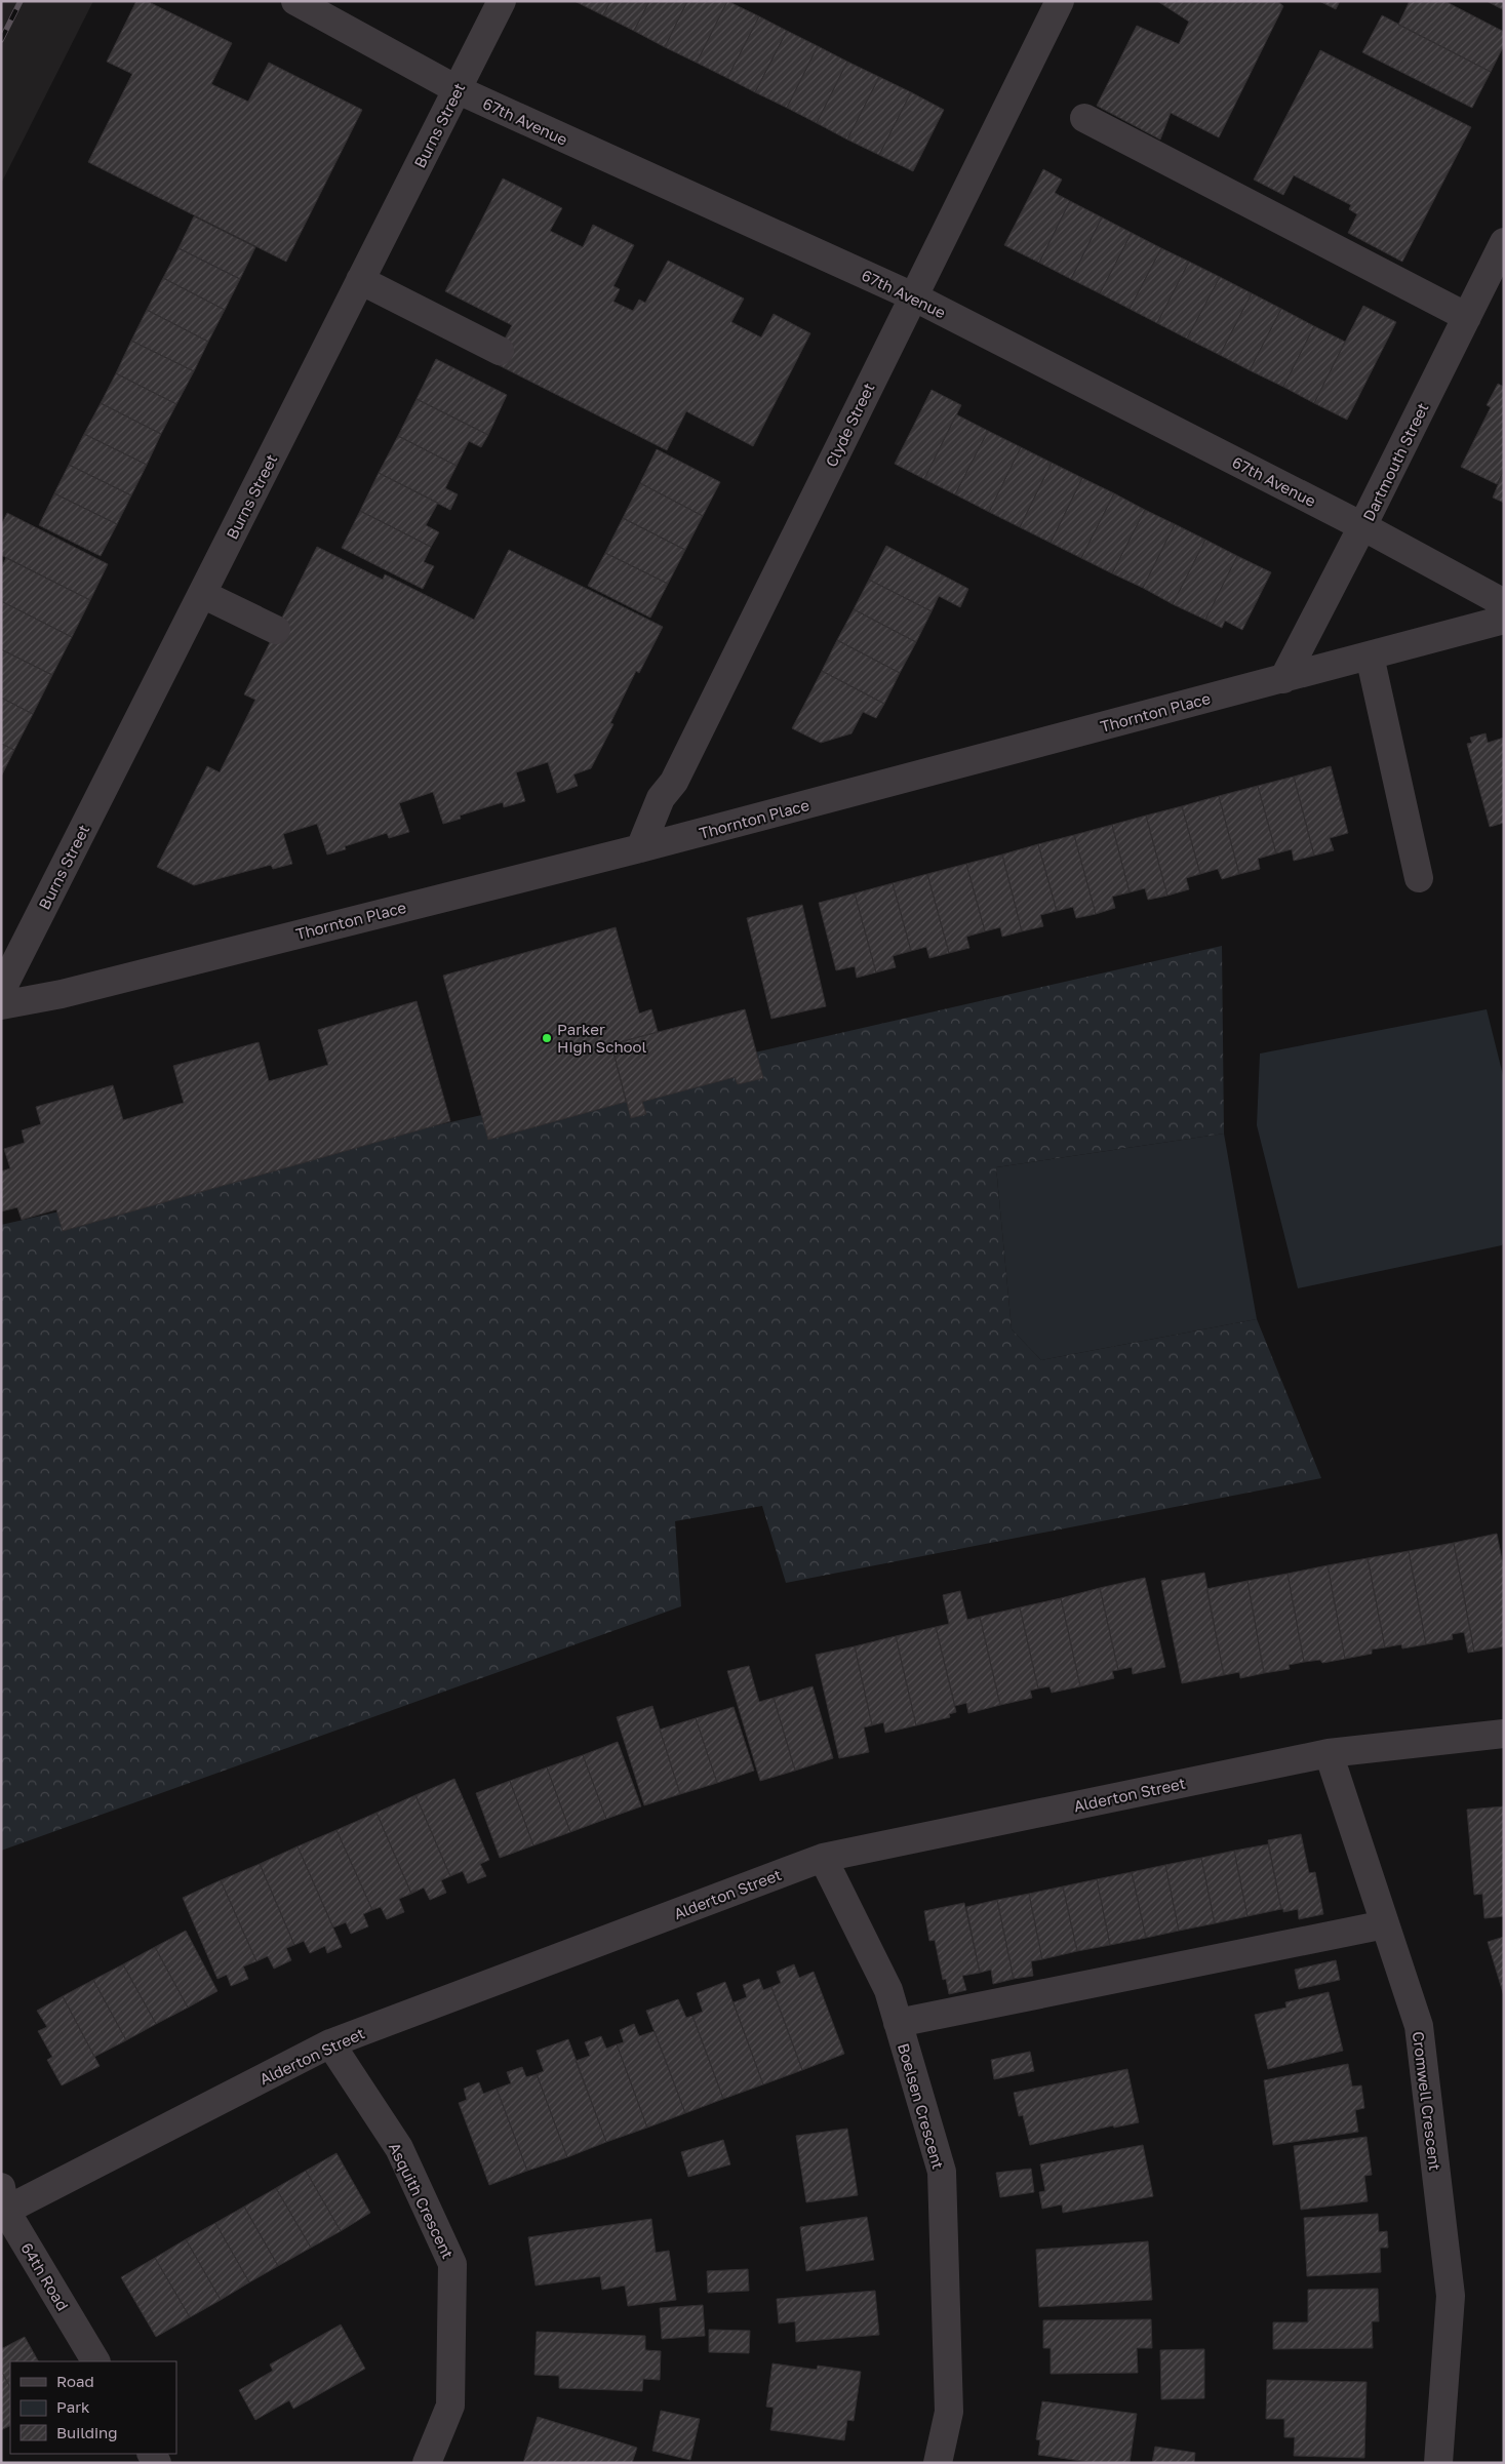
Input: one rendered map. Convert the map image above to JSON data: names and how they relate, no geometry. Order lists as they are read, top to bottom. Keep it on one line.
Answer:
{"streets":{"street":["67th Avenue","Burns Street","Clyde Street","Dartmouth Street","Thornton Place","Alderton Street","Cromwell Crescent","Boelsen Crescent","Asquith Crescent","64th Road"]},"crossings":[["67th Avenue","Burns Street"],["67th Avenue","Clyde Street"],["67th Avenue","Dartmouth Street"],["Clyde Street","Thornton Place"],["Dartmouth Street","Thornton Place"],["Alderton Street","Cromwell Crescent"],["Alderton Street","Boelsen Crescent"],["Alderton Street","Asquith Crescent"],["Alderton Street","64th Road"]],"places":["Parker High School"],"legend":["Road","Park","Building"]}
